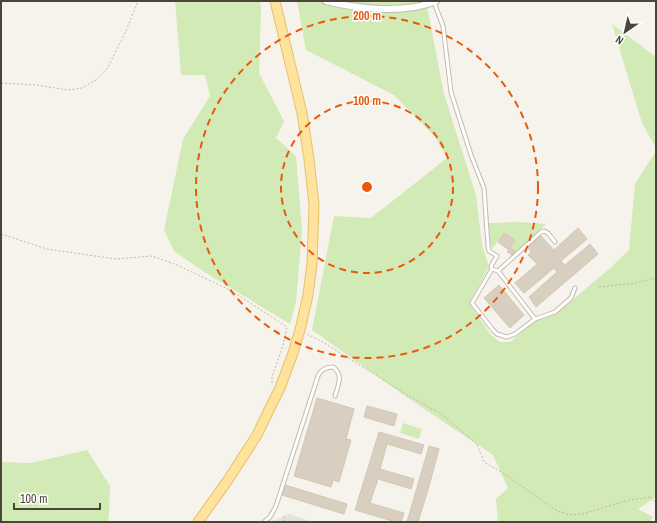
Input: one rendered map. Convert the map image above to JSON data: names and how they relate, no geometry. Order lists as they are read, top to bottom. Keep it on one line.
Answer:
{"scale_bar":"100 m","north":"bottom left","rings":["200 m","100 m"]}
